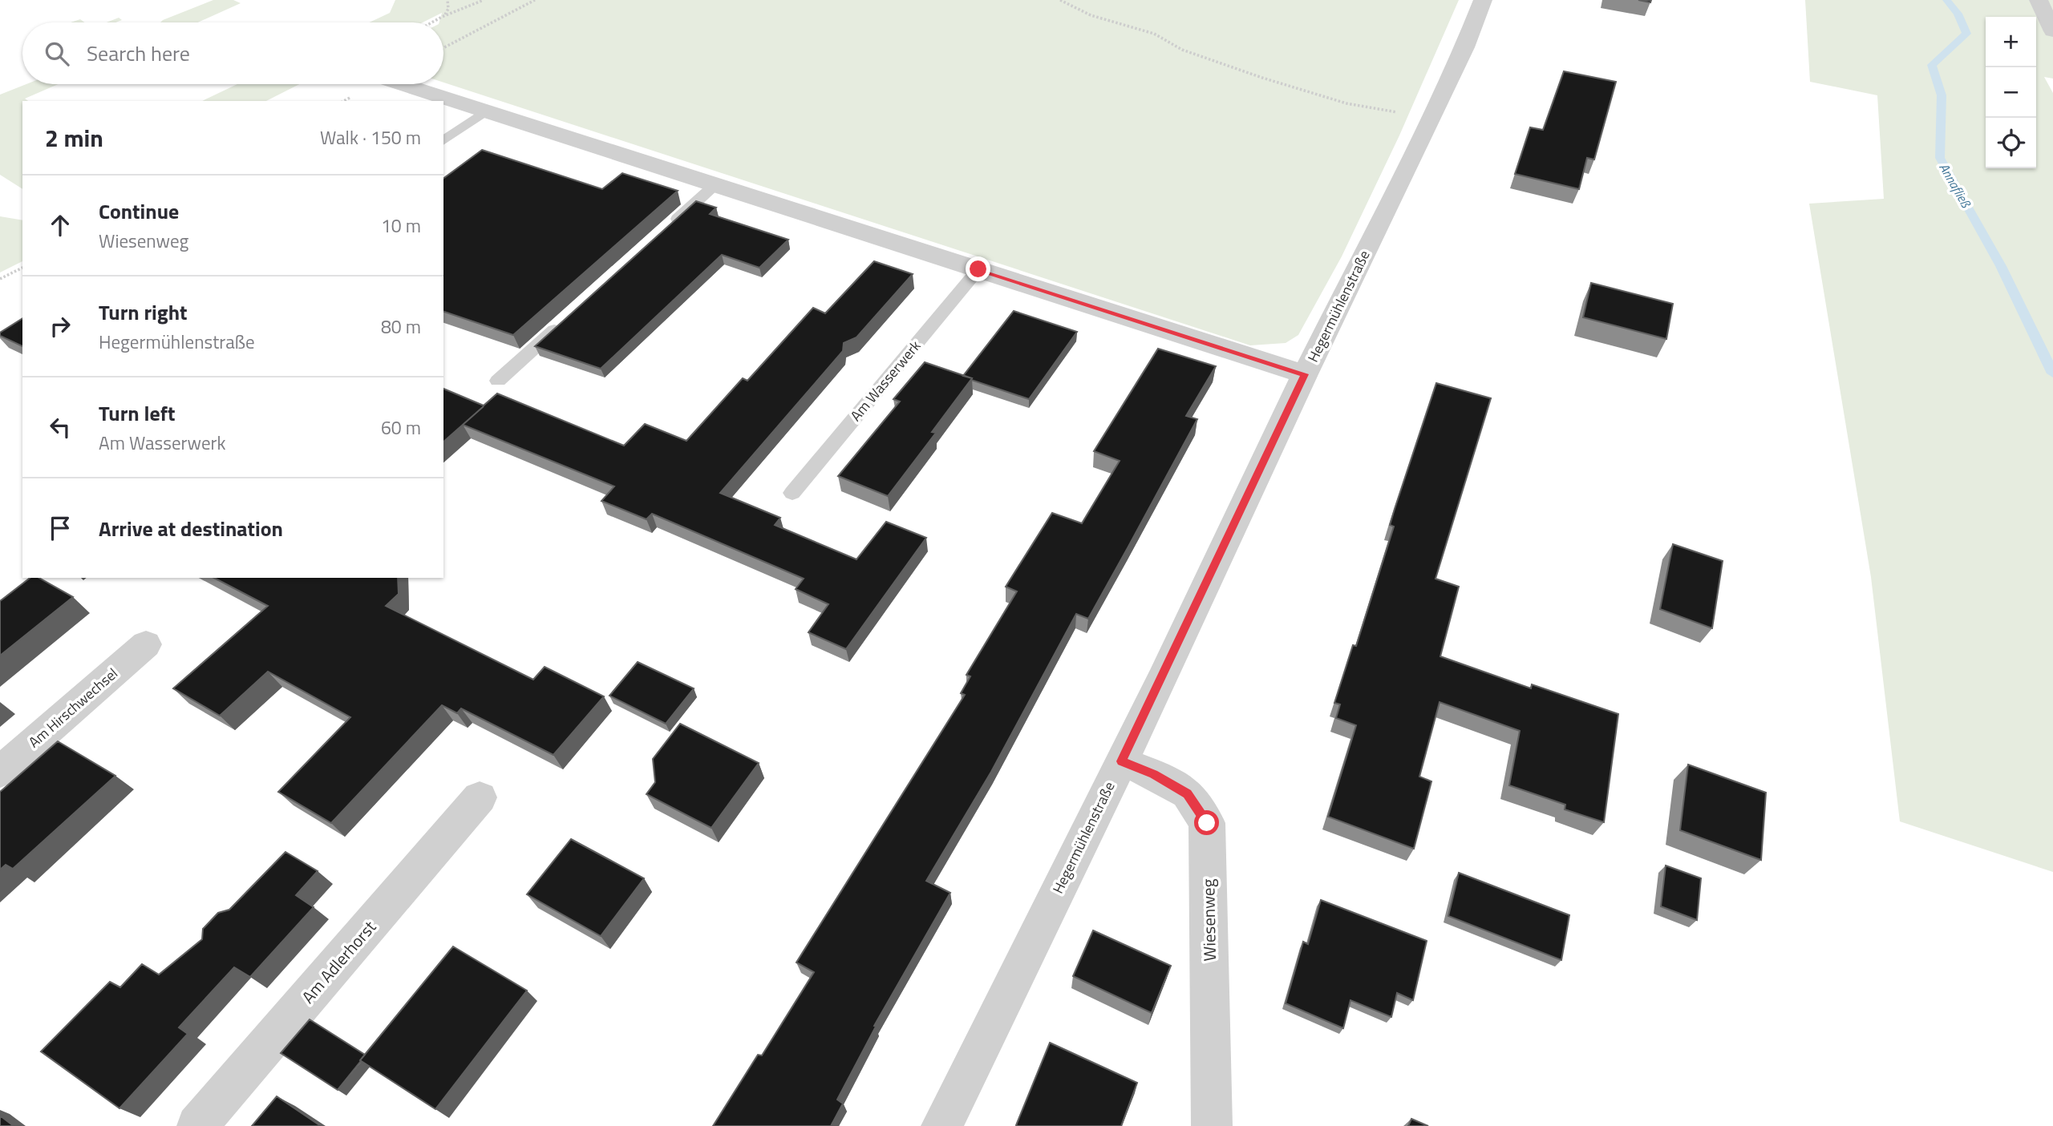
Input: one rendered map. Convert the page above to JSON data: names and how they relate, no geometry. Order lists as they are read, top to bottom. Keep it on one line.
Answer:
{"streets":{"street":["Hegermühlenstraße","Am Hirschwechsel","Wiesenweg","Am Adlerhorst"],"lane":["Am Wasserwerk"]},"crossings":[["Hegermühlenstraße","Wiesenweg"]],"water":["Annafließ"],"page":{"map_buttons":["+","−"],"search":"Search here","heading":["2 min","Walk · 150 m"],"list":[["Continue","Wiesenweg","10 m"],["Turn right","Hegermühlenstraße","80 m"],["Turn left","Am Wasserwerk","60 m"],"Arrive at destination"]}}
